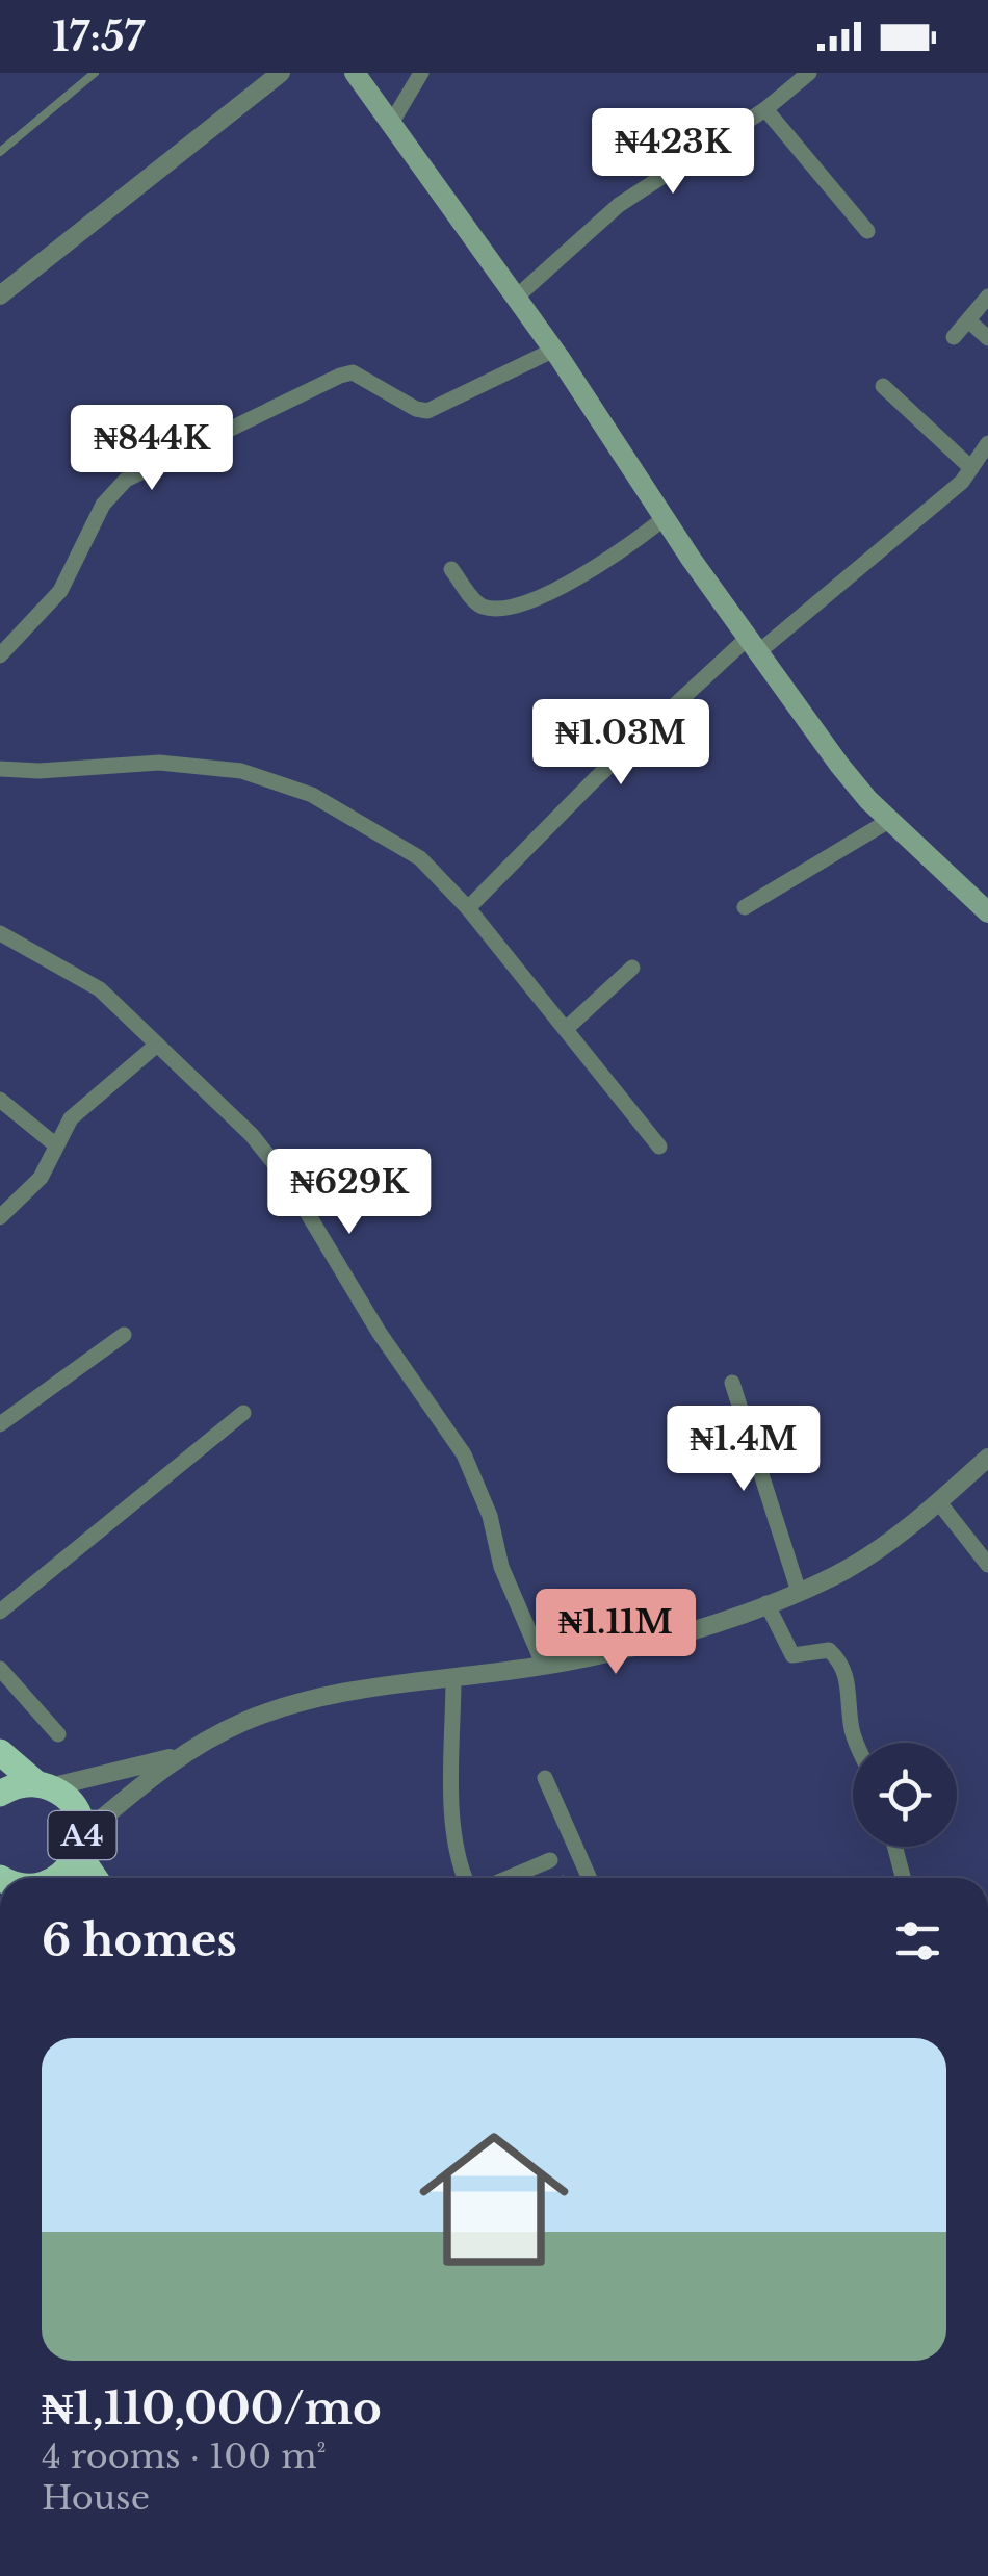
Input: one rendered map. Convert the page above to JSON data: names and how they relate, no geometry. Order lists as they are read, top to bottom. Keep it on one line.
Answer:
{"streets":{"highway":["A4"]},"page":{"status":"17:57","price":["₦423K","₦844K","₦1.03M","₦629K","₦1.4M","₦1.11M"],"heading":"6 homes","list":[{"name":"₦1,110,000/mo","note":"4 rooms · 100 m² · House"}]}}
